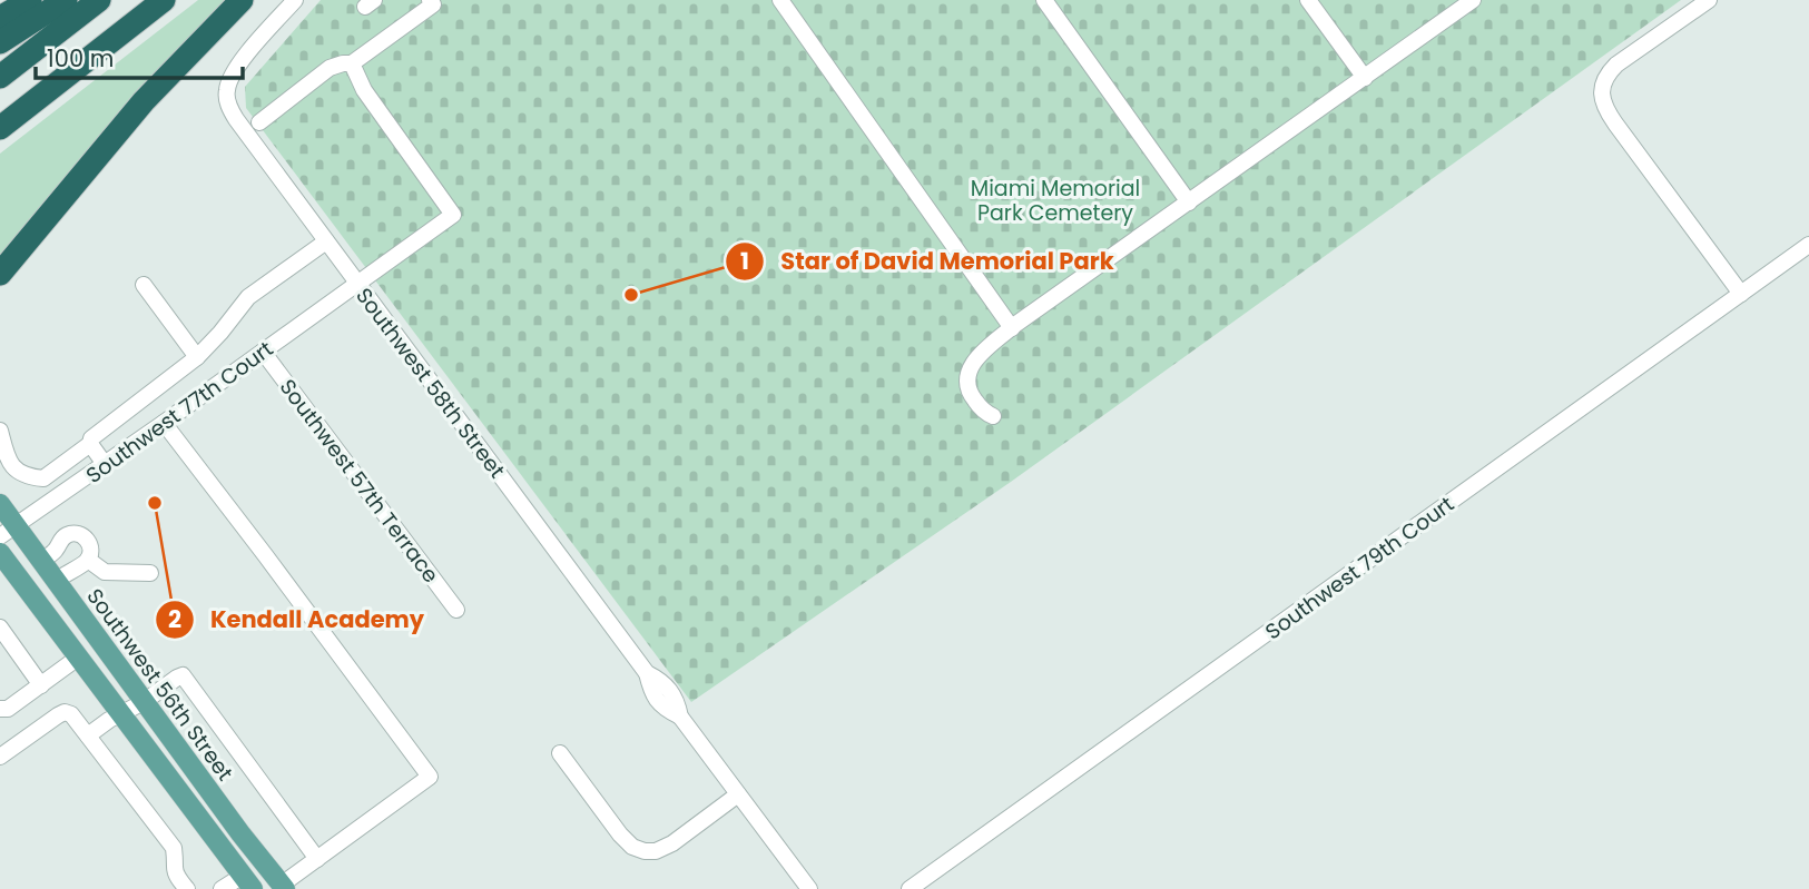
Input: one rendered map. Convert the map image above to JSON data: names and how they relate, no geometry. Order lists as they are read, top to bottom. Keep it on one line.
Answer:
{"streets":{"main road":["Southwest 56th Street"],"street":["Southwest 58th Street","Southwest 77th Court","Southwest 57th Terrace","Southwest 79th Court"]},"crossings":[["Southwest 58th Street","Southwest 77th Court"],["Southwest 77th Court","Southwest 57th Terrace"],["Southwest 77th Court","Southwest 56th Street"]],"parks":["Miami Memorial Park Cemetery"],"places":["Star of David Memorial Park","Kendall Academy"],"scale_bar":"100 m"}
